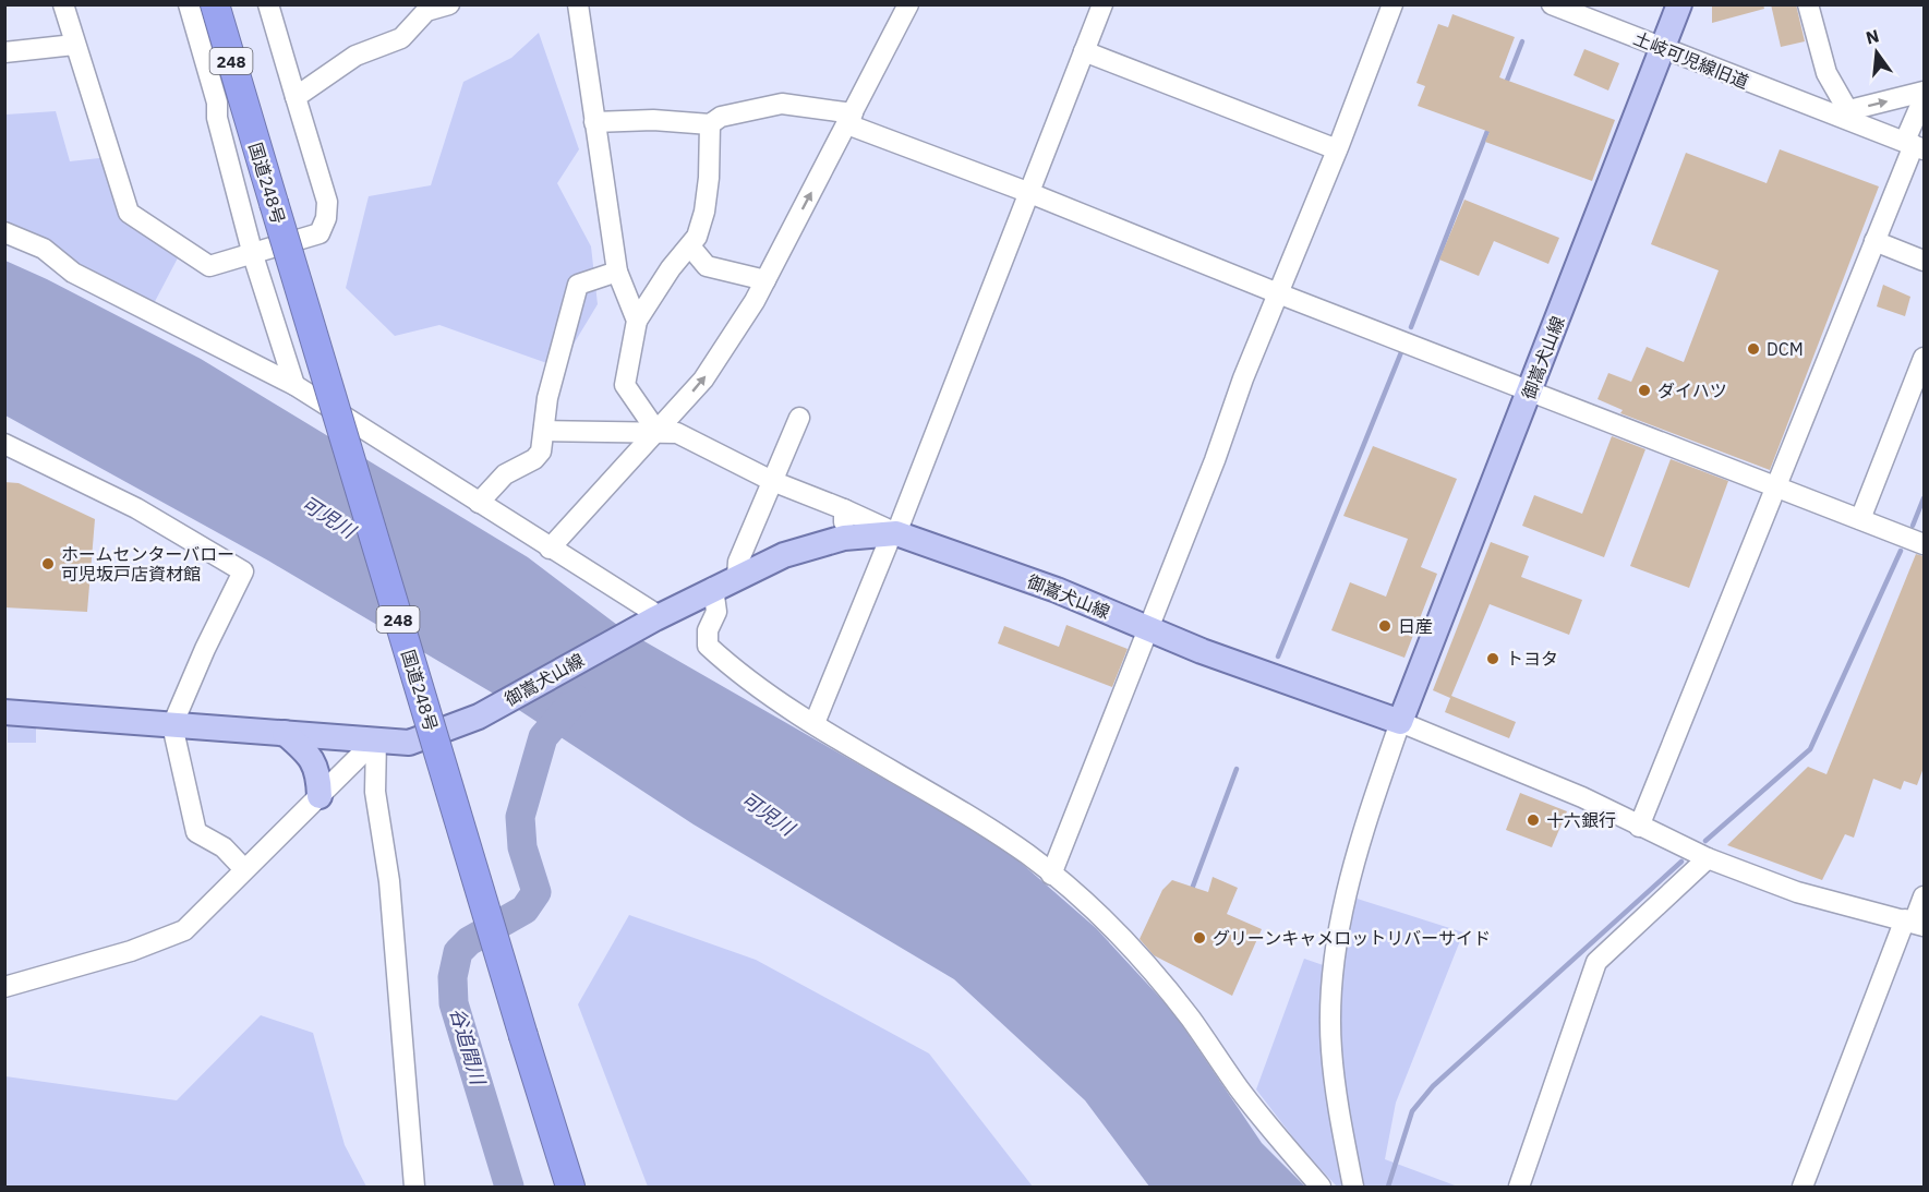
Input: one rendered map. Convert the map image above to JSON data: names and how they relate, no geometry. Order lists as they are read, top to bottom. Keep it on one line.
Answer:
{"streets":{"highway":["248","国道248号"],"main road":["御嵩犬山線"],"street":["土岐可児線旧道"]},"crossings":[["土岐可児線旧道","御嵩犬山線"]],"water":["可児川","谷追間川"],"places":["DCM","ダイハツ","ホームセンターバロー 可児坂戸店資材館","日産","トヨタ","十六銀行","グリーンキャメロットリバーサイド"],"north":"top"}
